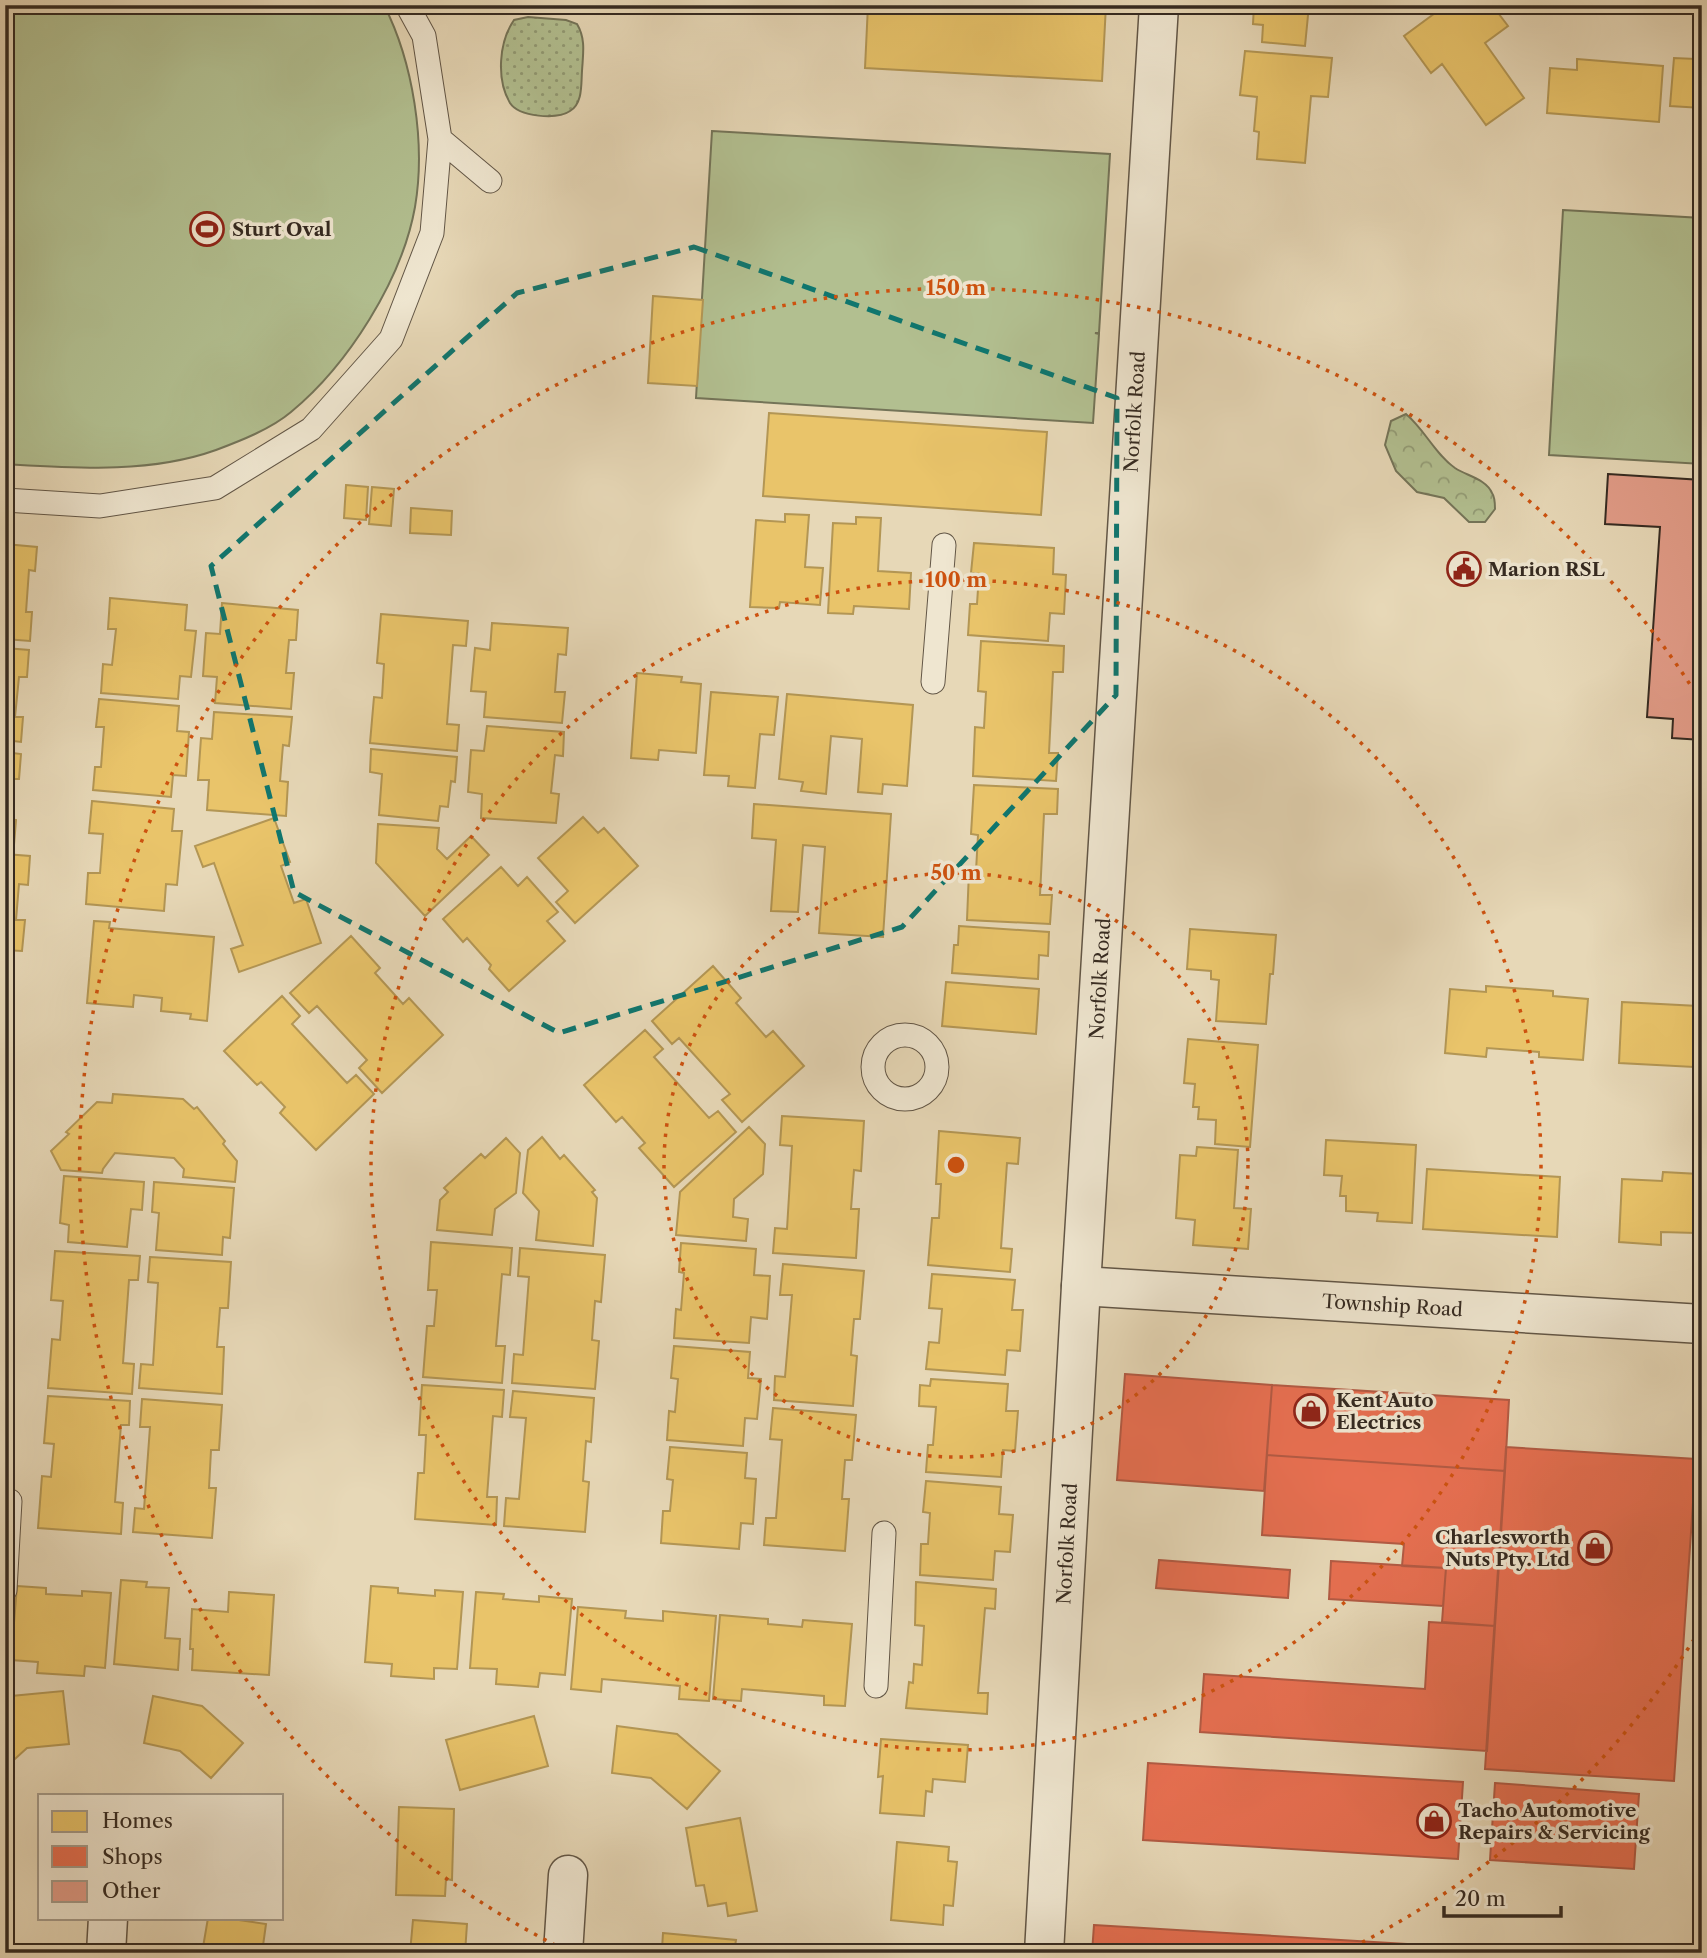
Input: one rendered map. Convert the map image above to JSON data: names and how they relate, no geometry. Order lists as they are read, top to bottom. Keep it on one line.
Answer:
{"streets":{"street":["Norfolk Road","Township Road"]},"crossings":[["Norfolk Road","Township Road"]],"places":{"sports":["Sturt Oval"],"public building":["Marion RSL"],"shop":["Kent Auto Electrics","Charlesworth Nuts Pty. Ltd","Tacho Automotive Repairs & Servicing"]},"legend":["Homes","Shops","Other"],"scale_bar":"20 m","rings":["150 m","100 m","50 m"]}
